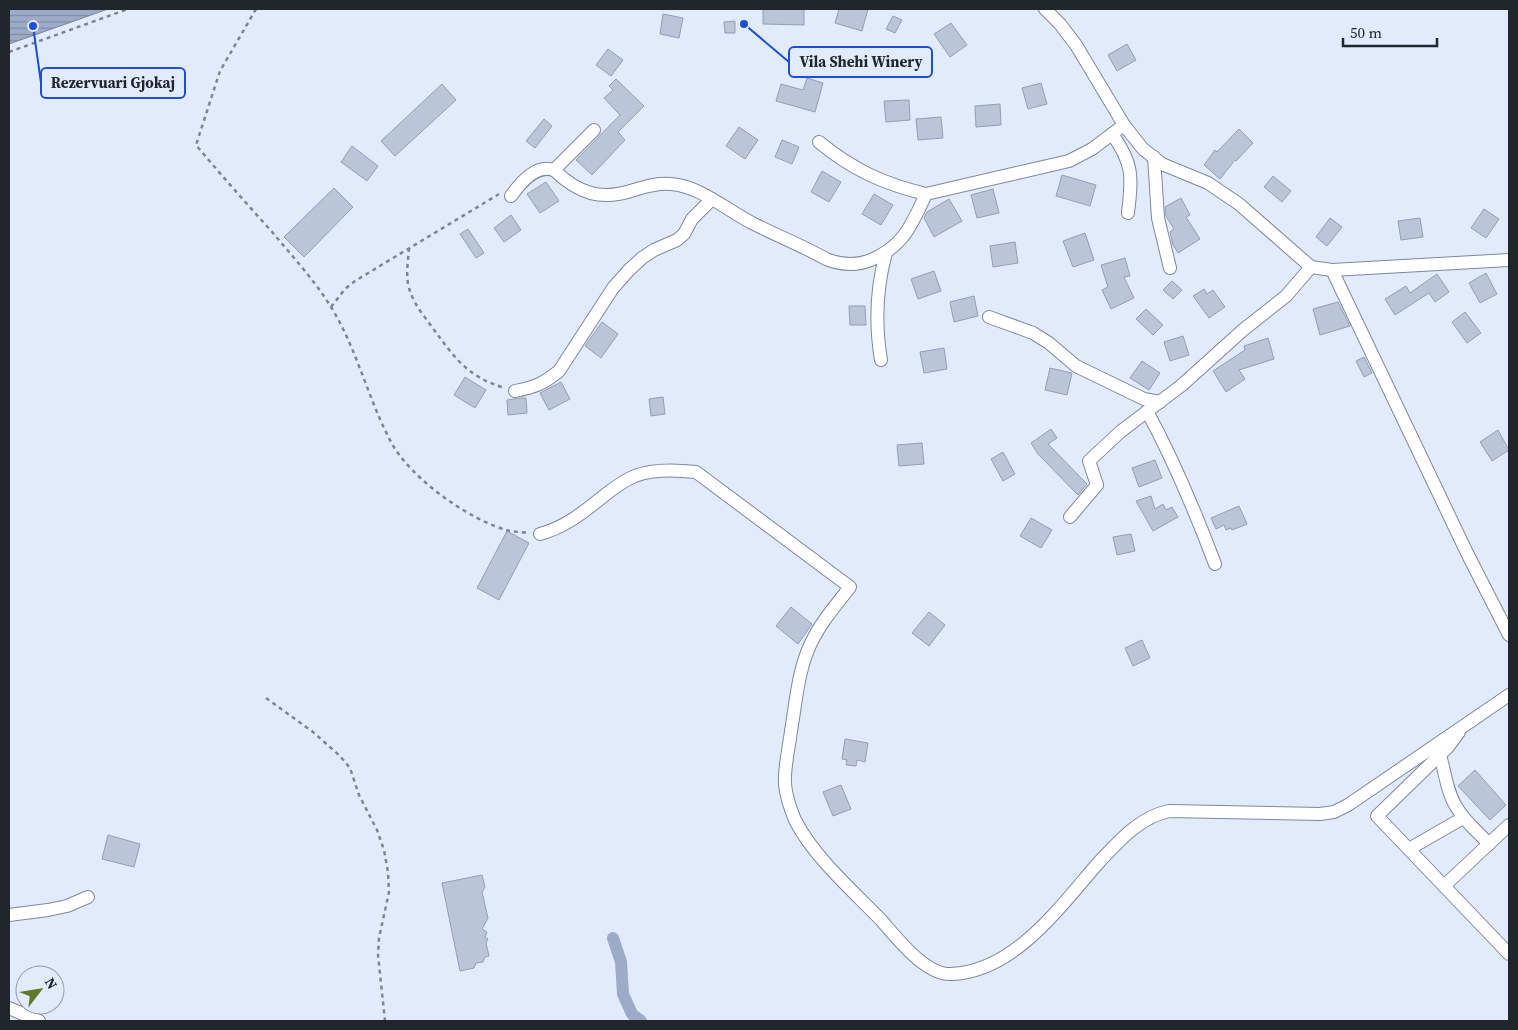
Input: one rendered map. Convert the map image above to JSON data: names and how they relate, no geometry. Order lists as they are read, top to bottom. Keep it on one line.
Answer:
{"places":["Vila Shehi Winery","Rezervuari Gjokaj"],"scale_bar":"50 m","north":"top right"}
